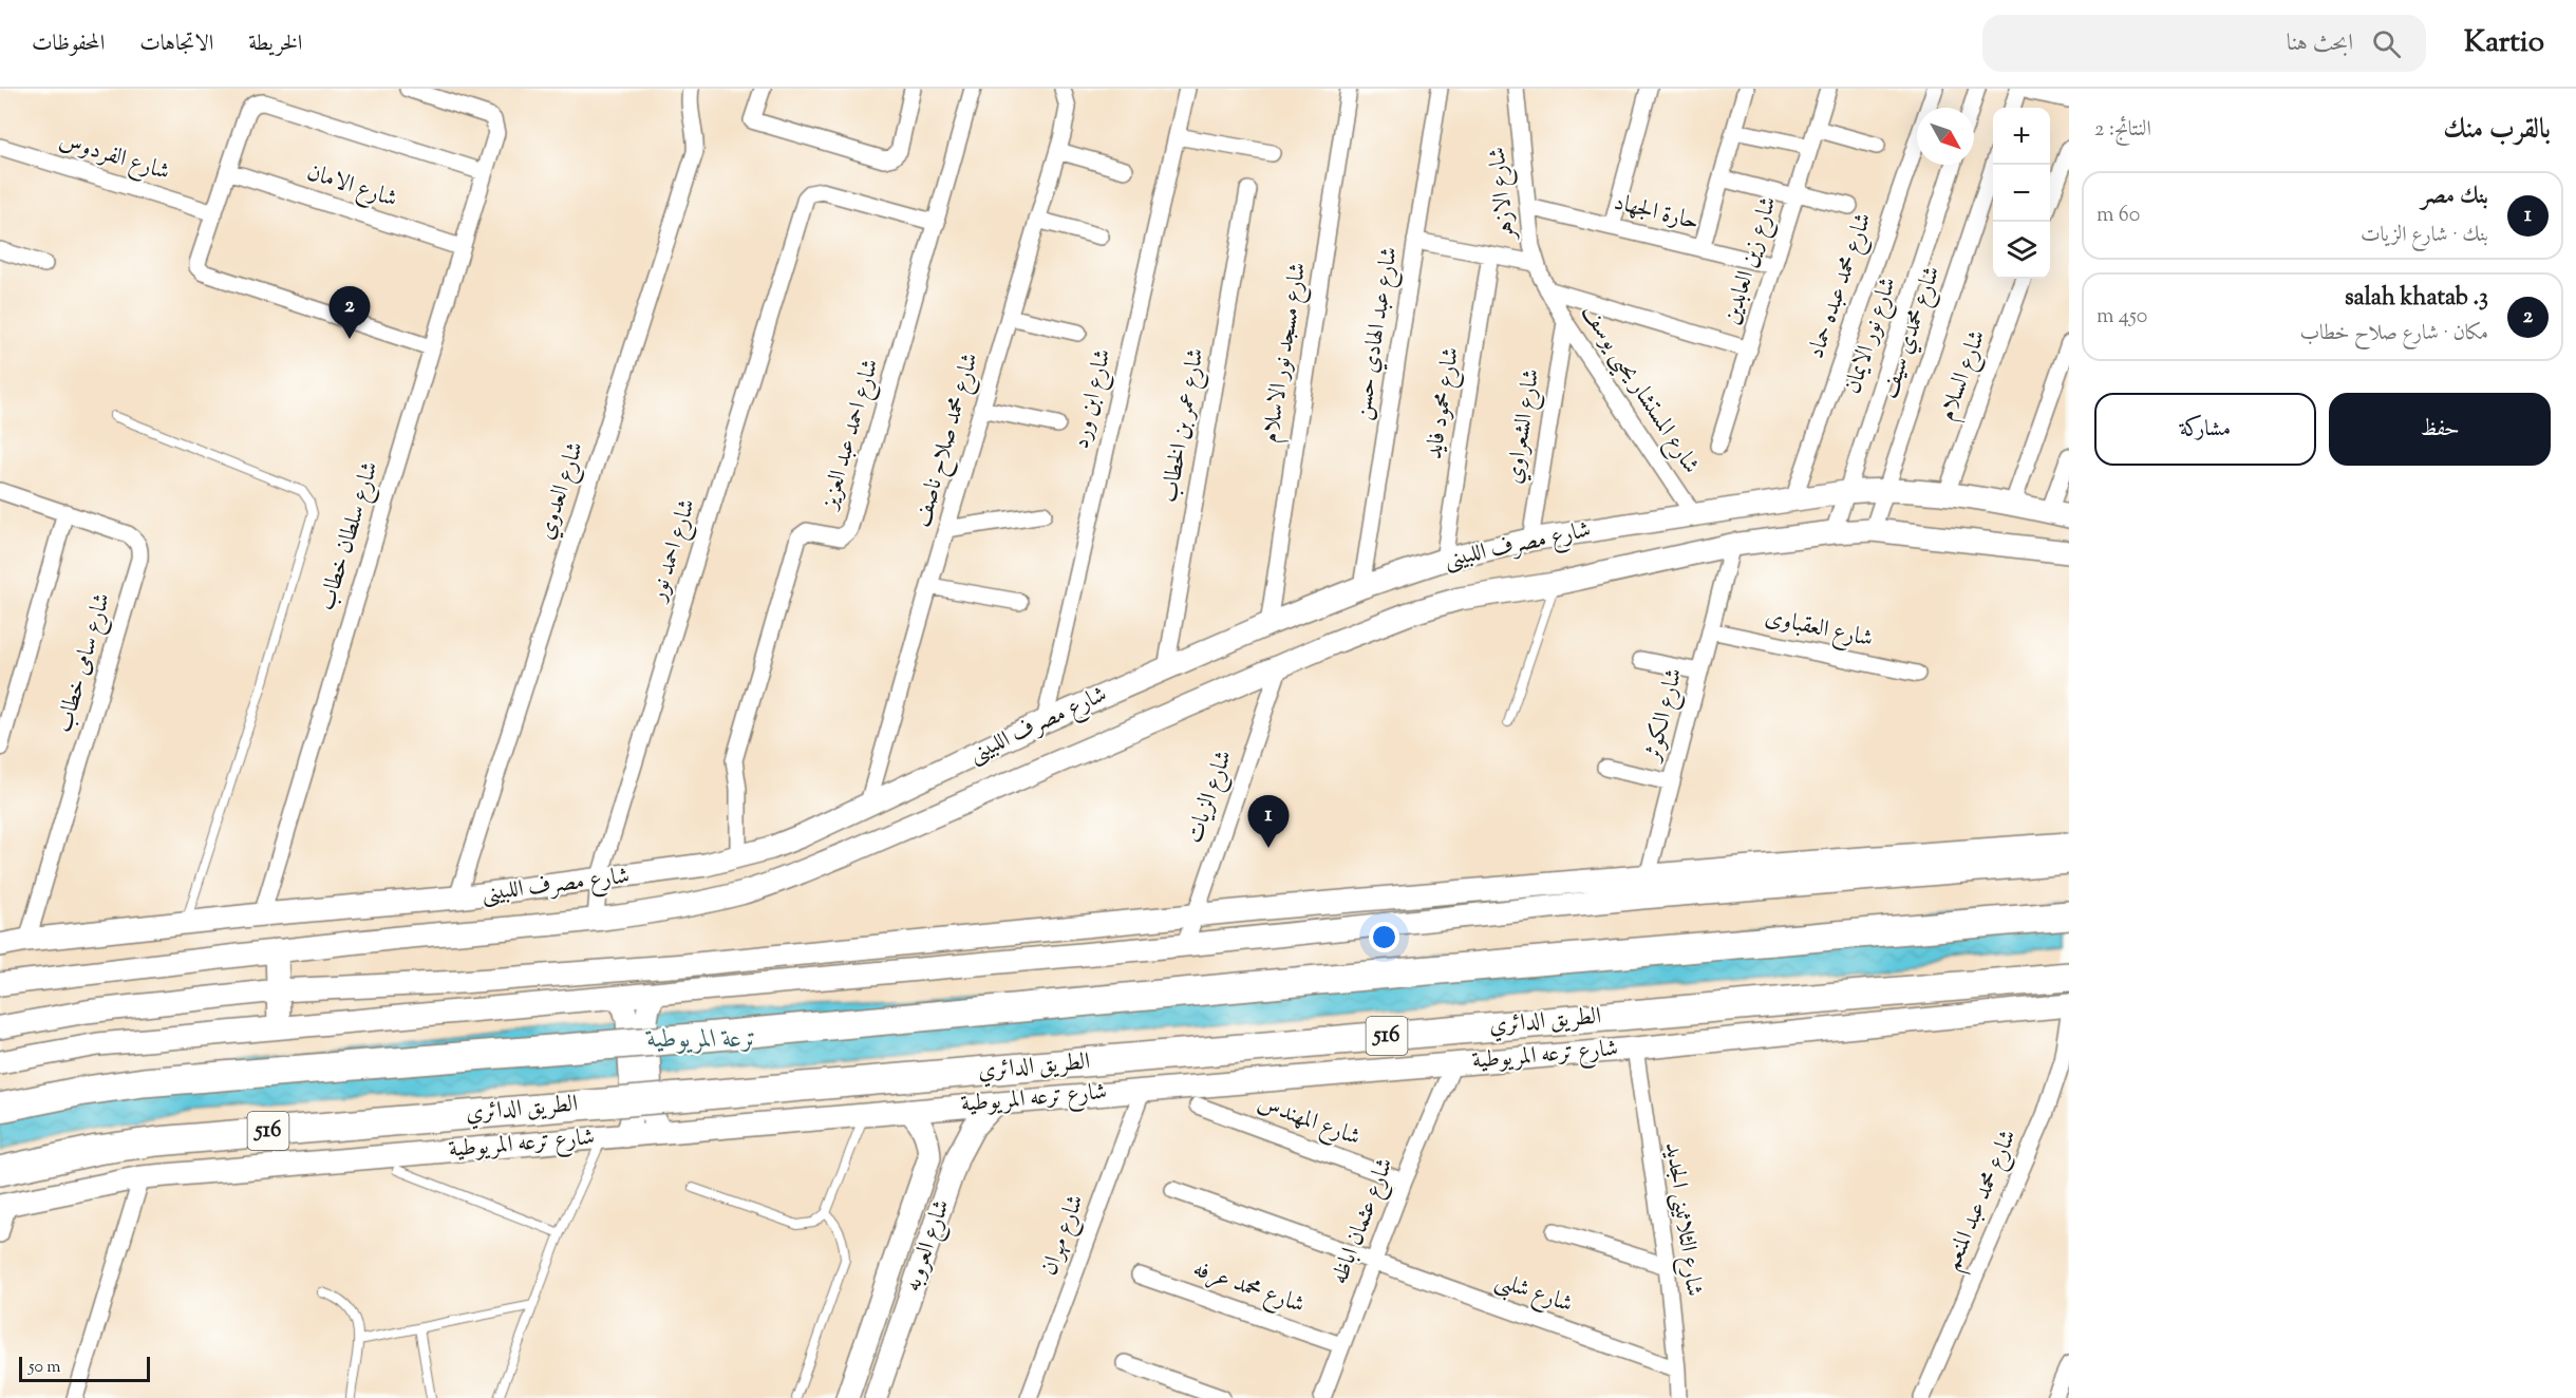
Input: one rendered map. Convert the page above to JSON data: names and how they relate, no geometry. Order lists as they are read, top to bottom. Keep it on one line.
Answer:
{"streets":{"highway":["الطريق الدائري","516"],"main road":["شارع مصرف اللبينى","شارع ترعه المريوطية","شارع العروبه"],"street":["شارع الفردوس","شارع الامان","شارع الازهر","حارة الجهاد","شارع زين العابدين","شارع محمد عبده حماد","شارع محمدي سيف","شارع عبد الهادي حسن","شارع نور الايمان","شارع مسجد نور الاسلام","شارع السلام","شارع المستشار يحيى يوسف","شارع ابن ورد","شارع محمود فايد","شارع عمر بن الخطاب","شارع الشعراوي","شارع احمد عبد العزيز","شارع محمد صلاح ناصف","شارع العدوي","شارع سلطان خطاب","شارع احمد نور","شارع العقباوى","شارع سامى خطاب","شارع الكوثر","شارع الزيات","شارع المهندس","شارع محمد عبد المنعم","شارع الثلاثينى الجديد","شارع عثمان اباظه","شارع مهران","شارع محمد عرفه","شارع شلبى"]},"crossings":[["شارع الامان","شارع سلطان خطاب"],["شارع الازهر","حارة الجهاد"],["شارع الازهر","شارع المستشار يحيى يوسف"],["حارة الجهاد","شارع زين العابدين"],["شارع محمد عبده حماد","شارع مصرف اللبينى"],["شارع محمدي سيف","شارع مصرف اللبينى"],["شارع عبد الهادي حسن","شارع مصرف اللبينى"],["شارع نور الايمان","شارع مصرف اللبينى"],["شارع مسجد نور الاسلام","شارع مصرف اللبينى"],["شارع السلام","شارع مصرف اللبينى"],["شارع المستشار يحيى يوسف","شارع الشعراوي"],["شارع المستشار يحيى يوسف","شارع مصرف اللبينى"],["شارع ابن ورد","شارع مصرف اللبينى"],["شارع محمود فايد","شارع مصرف اللبينى"],["شارع عمر بن الخطاب","شارع مصرف اللبينى"],["شارع الشعراوي","شارع مصرف اللبينى"],["شارع احمد عبد العزيز","شارع مصرف اللبينى"],["شارع احمد عبد العزيز","شارع احمد نور"],["شارع محمد صلاح ناصف","شارع مصرف اللبينى"],["شارع العدوي","شارع مصرف اللبينى"],["شارع سلطان خطاب","شارع مصرف اللبينى"],["شارع مصرف اللبينى","شارع احمد نور"],["شارع مصرف اللبينى","شارع سامى خطاب"],["شارع مصرف اللبينى","شارع الكوثر"],["شارع مصرف اللبينى","شارع الزيات"],["شارع العقباوى","شارع الكوثر"],["شارع ترعه المريوطية","شارع الثلاثينى الجديد"],["شارع ترعه المريوطية","شارع عثمان اباظه"],["شارع ترعه المريوطية","شارع مهران"],["شارع ترعه المريوطية","شارع العروبه"],["شارع المهندس","شارع عثمان اباظه"],["شارع الثلاثينى الجديد","شارع شلبى"],["شارع عثمان اباظه","شارع محمد عرفه"],["شارع عثمان اباظه","شارع شلبى"]],"water":["ترعة المريوطية"],"scale_bar":"50 m","north":"bottom right","page":{"header":"Kartio","search":"ابحث هنا","nav":["الخريطة","الاتجاهات","المحفوظات"],"heading":["بالقرب منك","النتائج: 2"],"map_buttons":["+","−"],"list":[{"mark":"1","name":"بنك مصر","note":"بنك · شارع الزيات","value":"60 m"},{"mark":"2","name":"3. salah khatab","note":"مكان · شارع صلاح خطاب","value":"450 m"}],"pins":["2","1"],"buttons":["حفظ","مشاركة"],"scale":"50 m"}}
